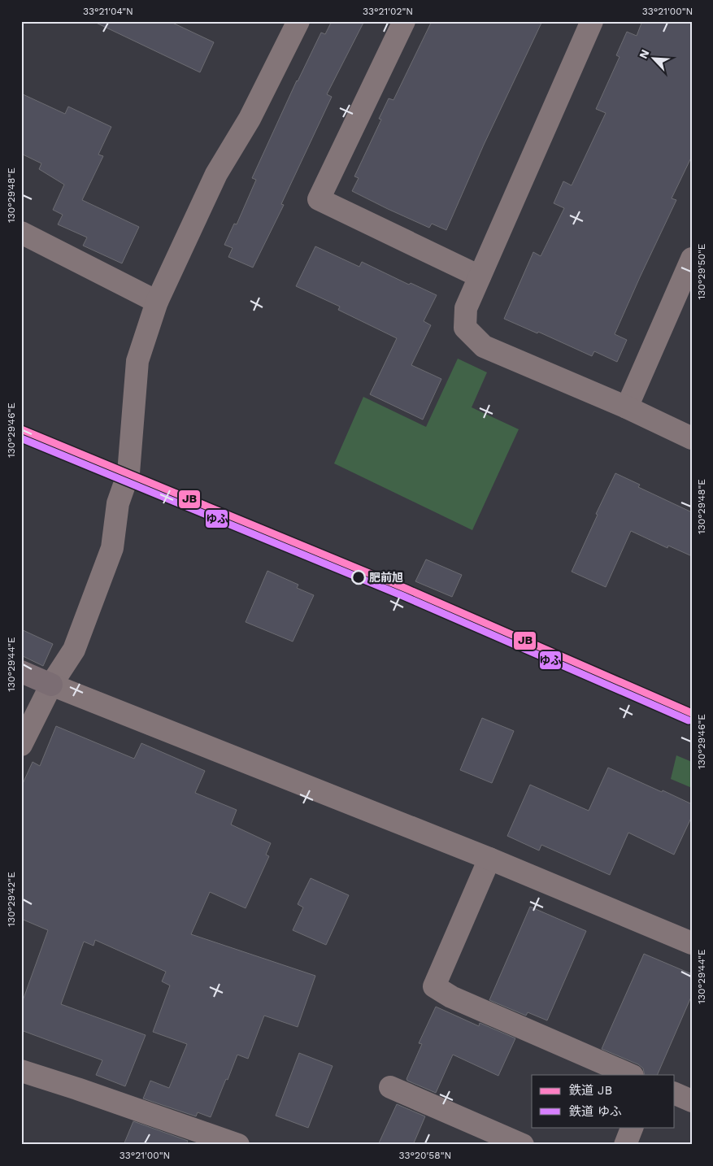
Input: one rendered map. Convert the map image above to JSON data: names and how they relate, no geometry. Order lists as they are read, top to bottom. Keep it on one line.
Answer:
{"places":["肥前旭"],"lines":["rail line JB","rail line ゆふ"],"legend":["鉄道 JB","鉄道 ゆふ"],"north":"top left","coordinates":["33°21'04\"N","33°21'02\"N","33°21'00\"N","130°29'48\"E","130°29'50\"E","130°29'46\"E","130°29'44\"E","130°29'42\"E","33°20'58\"N"]}
